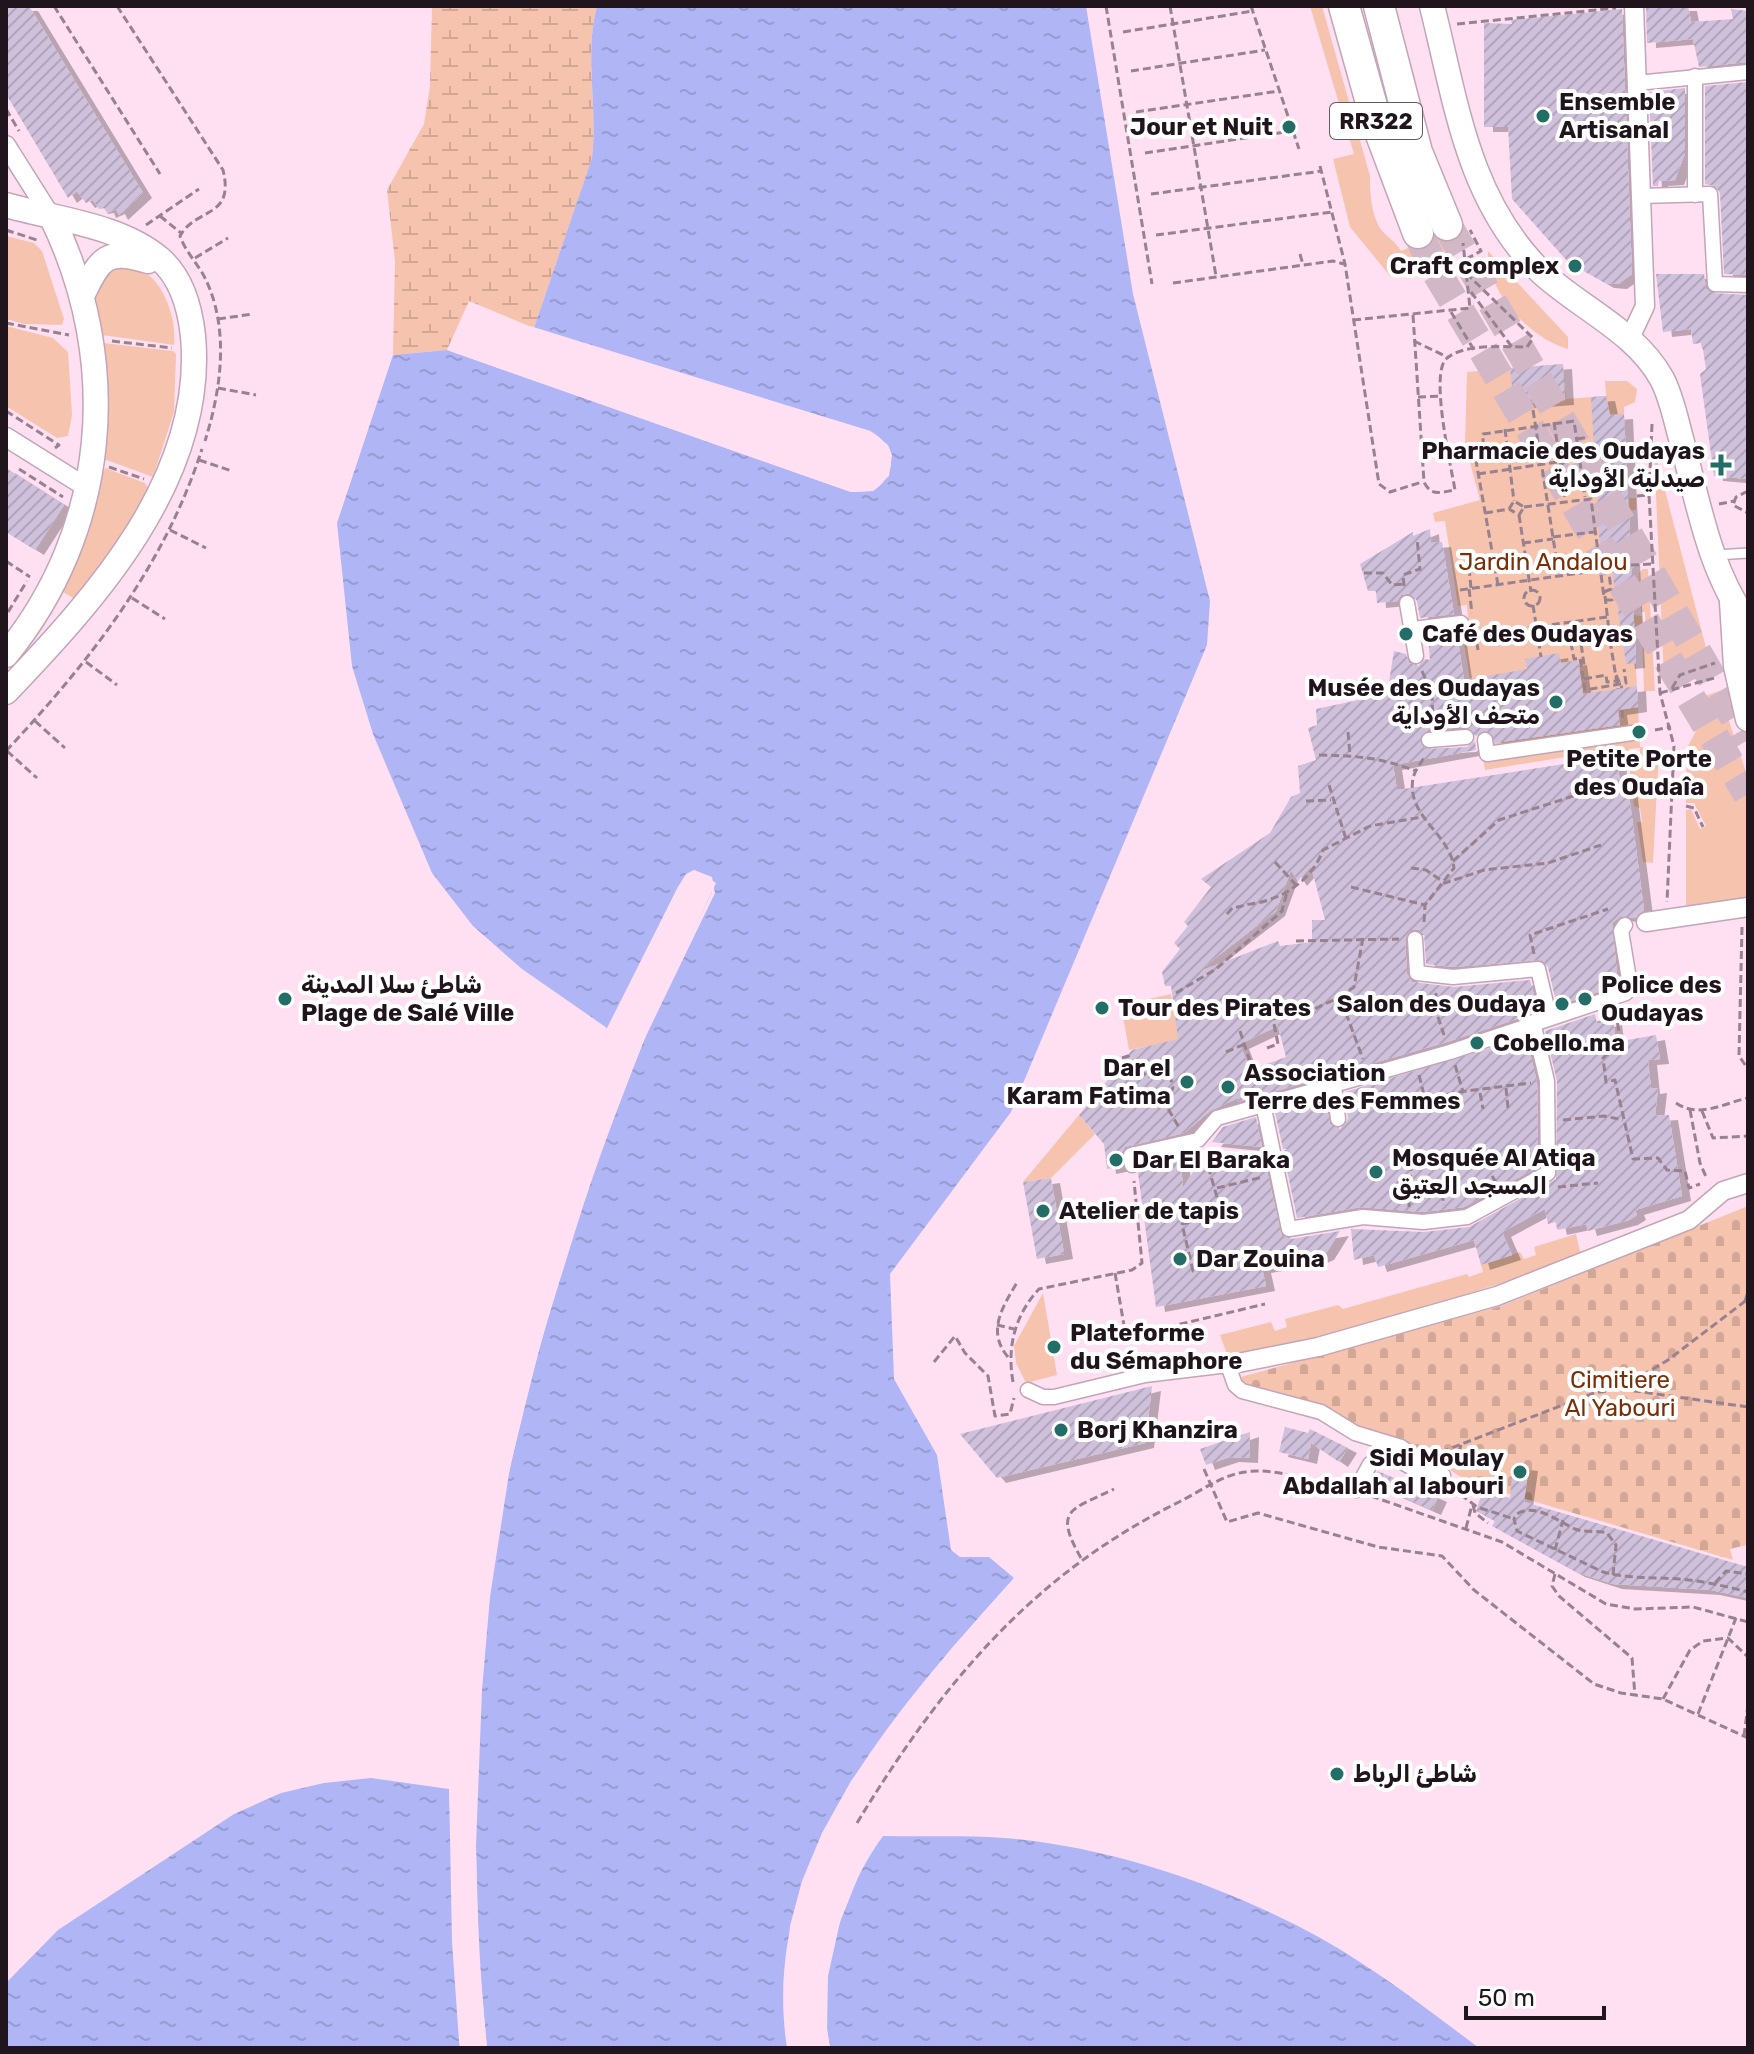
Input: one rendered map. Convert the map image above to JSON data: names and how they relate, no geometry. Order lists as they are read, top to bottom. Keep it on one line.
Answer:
{"streets":{"main road":["RR322"]},"parks":["Jardin Andalou","Cimitiere Al Yabouri"],"places":{"other":["Ensemble Artisanal","Jour et Nuit","Craft complex","Café des Oudayas","Musée des Oudayas متحف الأوداية","Petite Porte des Oudaîa","شاطئ سلا المدينة Plage de Salé Ville","Police des Oudayas","Salon des Oudaya","Tour des Pirates","Cobello.ma","Dar el Karam Fatima","Association Terre des Femmes","Dar El Baraka","Mosquée Al Atiqa المسجد العتيق","Atelier de tapis","Dar Zouina","Plateforme du Sémaphore","Borj Khanzira","Sidi Moulay Abdallah al Iabouri","شاطئ الرباط"],"health":["Pharmacie des Oudayas صيدلية الأوداية"]},"scale_bar":"50 m"}
